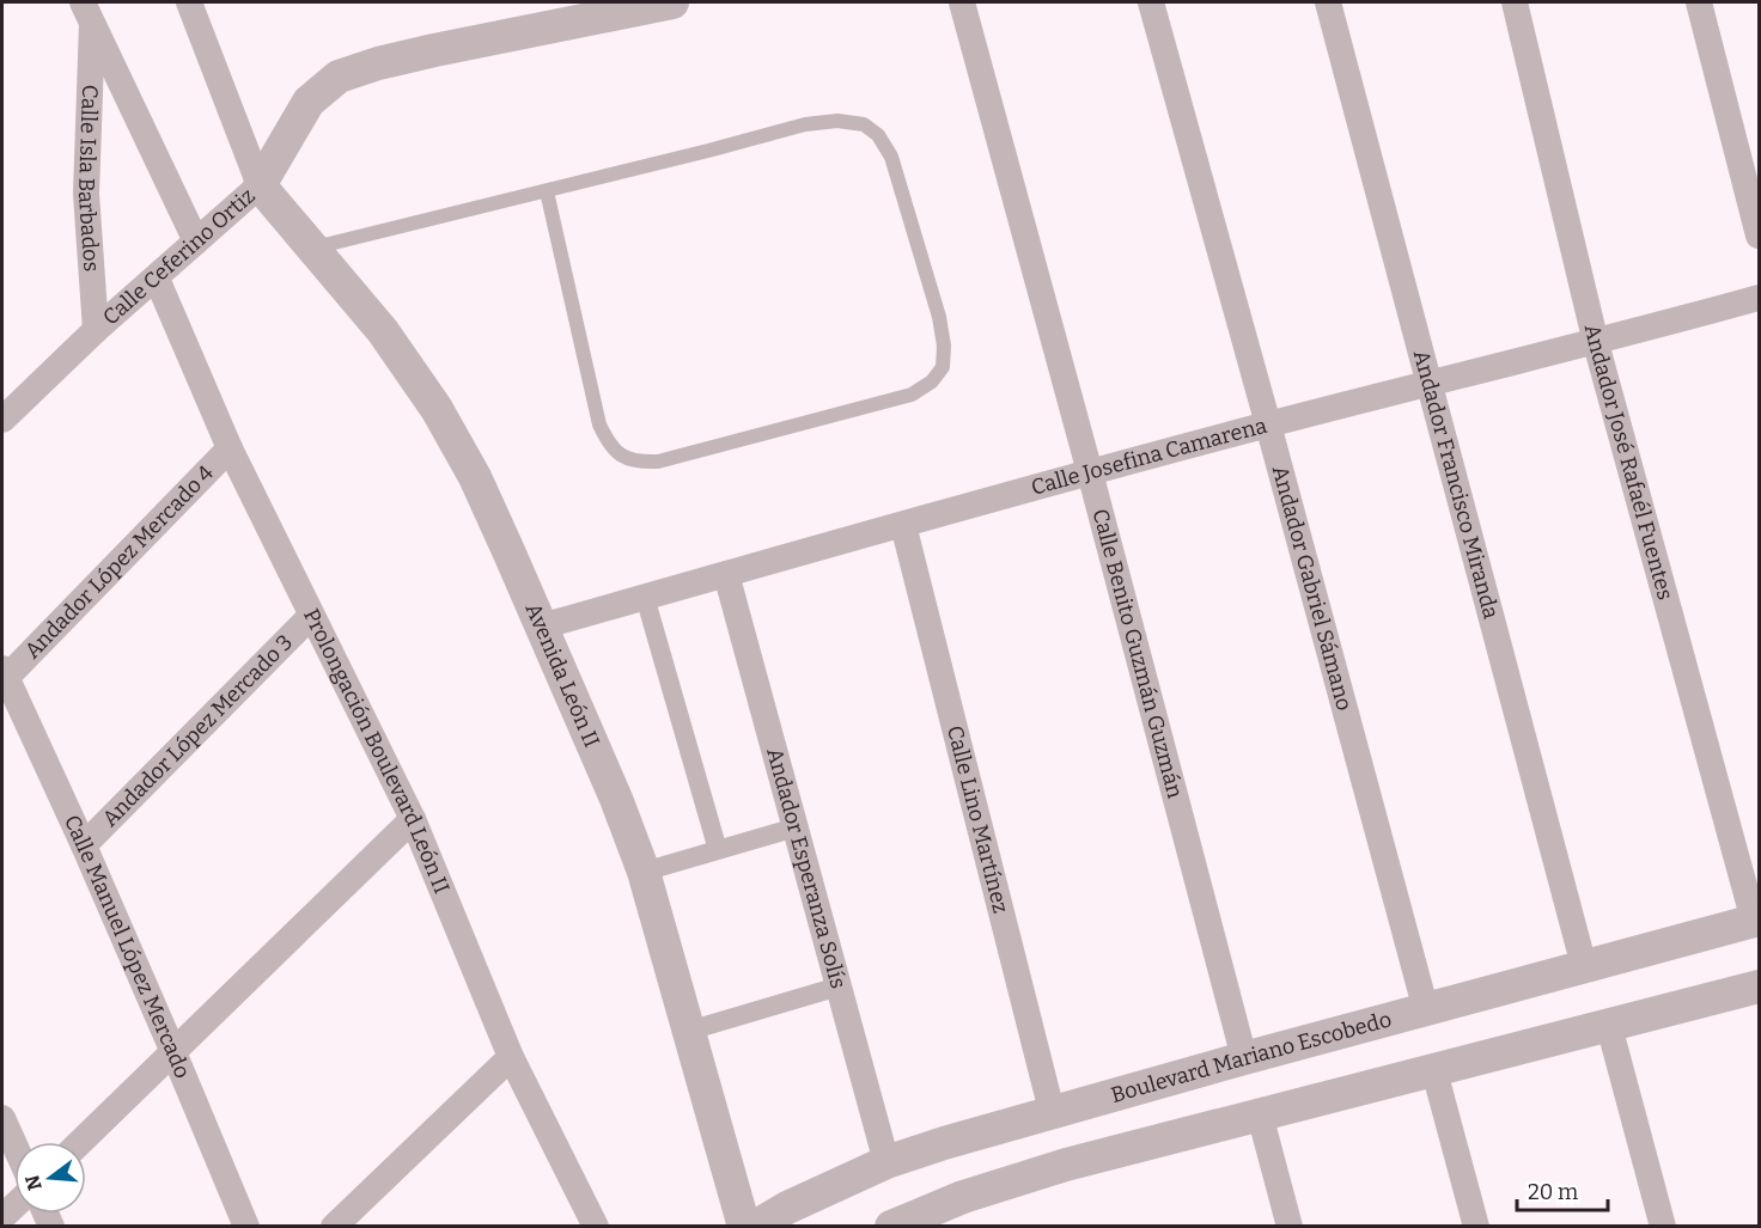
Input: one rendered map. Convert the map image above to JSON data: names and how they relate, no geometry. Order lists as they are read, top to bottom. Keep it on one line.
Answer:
{"streets":{"street":["Calle Isla Barbados","Calle Ceferino Ortiz","Calle Josefina Camarena","Andador José Rafaél Fuentes","Andador Francisco Miranda","Andador López Mercado 4","Andador Gabriel Sámano","Calle Benito Guzmán Guzmán","Avenida León II","Andador López Mercado 3","Prolongación Boulevard León II","Calle Lino Martínez","Andador Esperanza Solís","Calle Manuel López Mercado","Boulevard Mariano Escobedo"]},"crossings":[["Calle Isla Barbados","Calle Ceferino Ortiz"],["Calle Ceferino Ortiz","Avenida León II"],["Calle Ceferino Ortiz","Prolongación Boulevard León II"],["Calle Josefina Camarena","Andador José Rafaél Fuentes"],["Calle Josefina Camarena","Andador Francisco Miranda"],["Calle Josefina Camarena","Andador Gabriel Sámano"],["Calle Josefina Camarena","Calle Benito Guzmán Guzmán"],["Calle Josefina Camarena","Avenida León II"],["Calle Josefina Camarena","Calle Lino Martínez"],["Calle Josefina Camarena","Andador Esperanza Solís"],["Andador José Rafaél Fuentes","Boulevard Mariano Escobedo"],["Andador Francisco Miranda","Boulevard Mariano Escobedo"],["Andador López Mercado 4","Prolongación Boulevard León II"],["Andador López Mercado 4","Calle Manuel López Mercado"],["Andador Gabriel Sámano","Boulevard Mariano Escobedo"],["Calle Benito Guzmán Guzmán","Boulevard Mariano Escobedo"],["Andador López Mercado 3","Prolongación Boulevard León II"],["Andador López Mercado 3","Calle Manuel López Mercado"],["Calle Lino Martínez","Boulevard Mariano Escobedo"],["Andador Esperanza Solís","Boulevard Mariano Escobedo"]],"scale_bar":"20 m","north":"left"}
